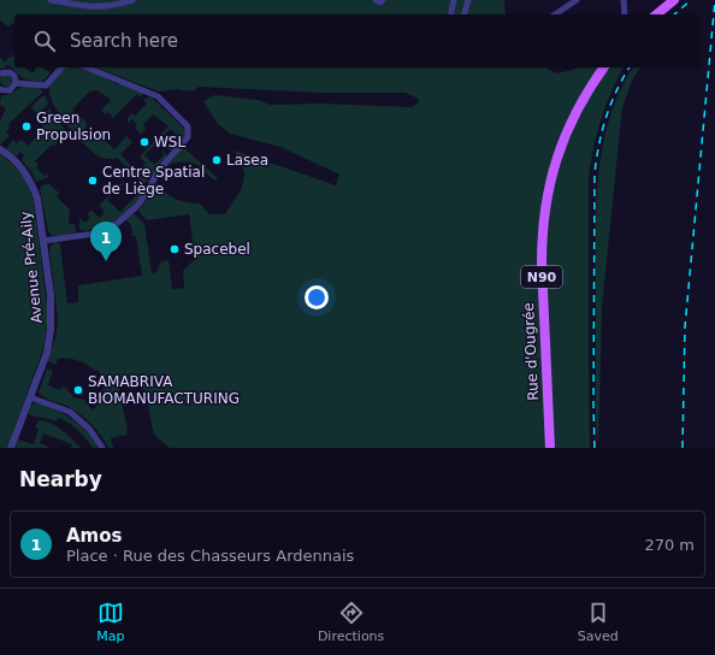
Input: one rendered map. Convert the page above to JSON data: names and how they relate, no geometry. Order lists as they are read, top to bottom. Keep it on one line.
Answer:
{"streets":{"main road":["N90","Rue d'Ougrée"],"street":["Avenue Pré-Aily"]},"places":["Green Propulsion","WSL","Lasea","Centre Spatial de Liège","Spacebel","SAMABRIVA BIOMANUFACTURING"],"page":{"search":"Search here","pins":"1","heading":"Nearby","list":[{"mark":"1","name":"Amos","note":"Place · Rue des Chasseurs Ardennais","value":"270 m"}],"nav":["Map","Directions","Saved"]}}
